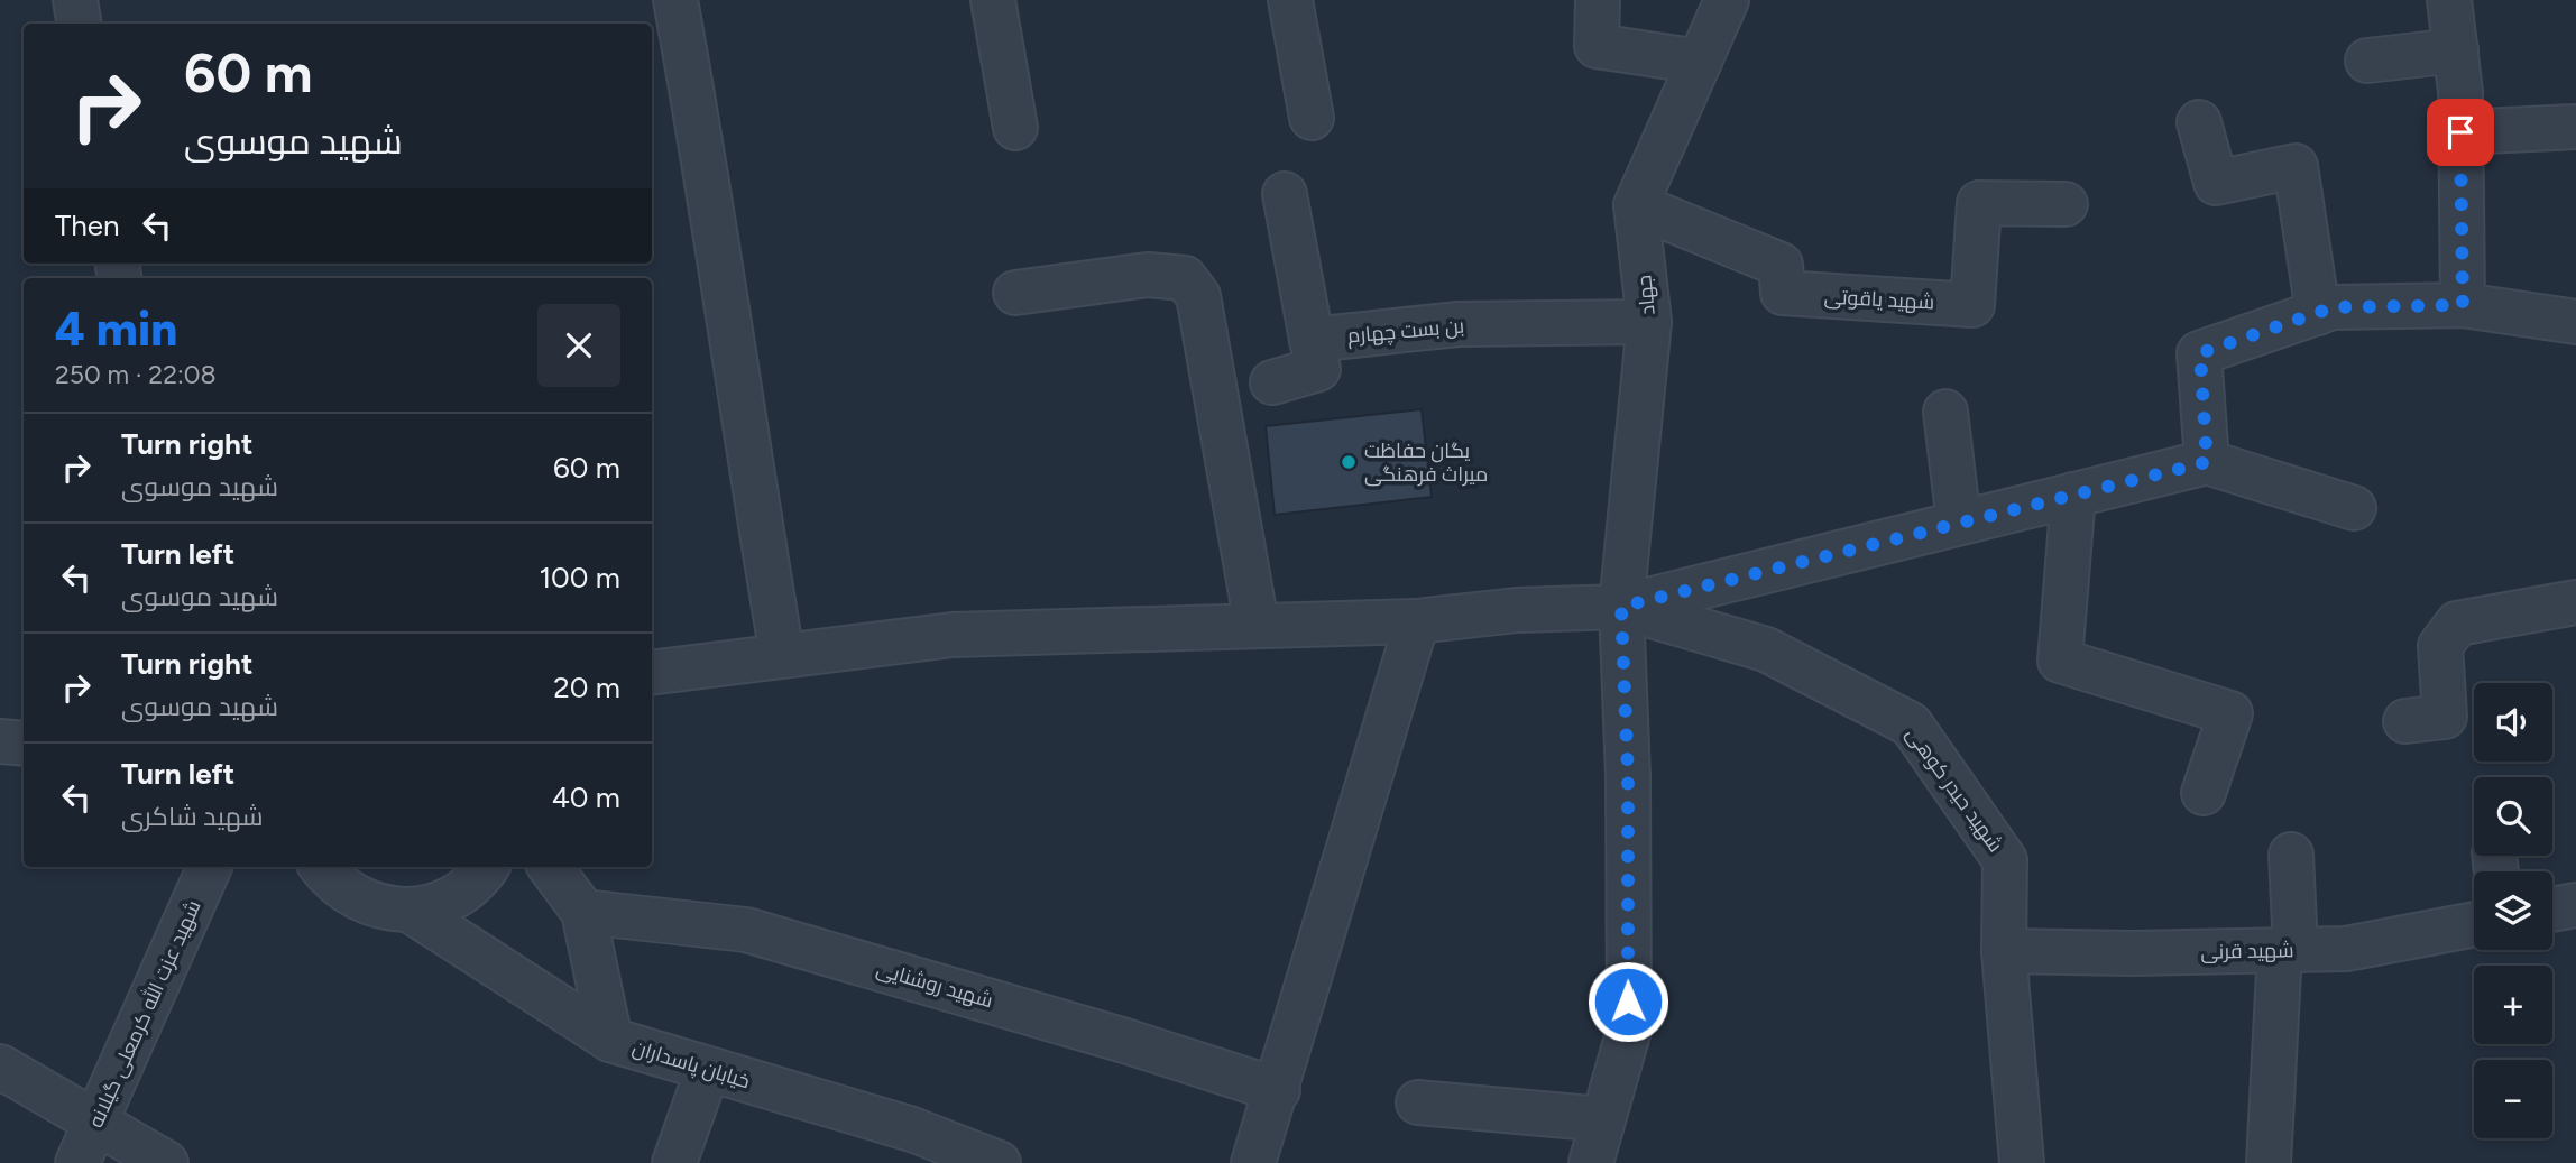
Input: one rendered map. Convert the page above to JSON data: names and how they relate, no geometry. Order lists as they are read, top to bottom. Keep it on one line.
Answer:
{"streets":{"street":["جهاد","شهید یاقوتی","بن بست چهارم","شهید حیدر کوهی","شهید قرنی","شهید روشنایی","شهید عزت الله کرمعلی گیلانه","خیابان پاسداران"]},"crossings":[["جهاد","شهید یاقوتی"],["جهاد","بن بست چهارم"],["جهاد","شهید حیدر کوهی"],["شهید حیدر کوهی","شهید قرنی"]],"places":["یگان حفاظت میراث فرهنگی"],"page":{"turn":["60 m","شهید موسوی"],"then":"Then","heading":["4 min","250 m · 22:08"],"list":[{"name":"Turn right","note":"شهید موسوی","value":"60 m"},{"name":"Turn left","note":"شهید موسوی","value":"100 m"},{"name":"Turn right","note":"شهید موسوی","value":"20 m"},{"name":"Turn left","note":"شهید شاکری","value":"40 m"}],"map_buttons":["+","−"]}}
